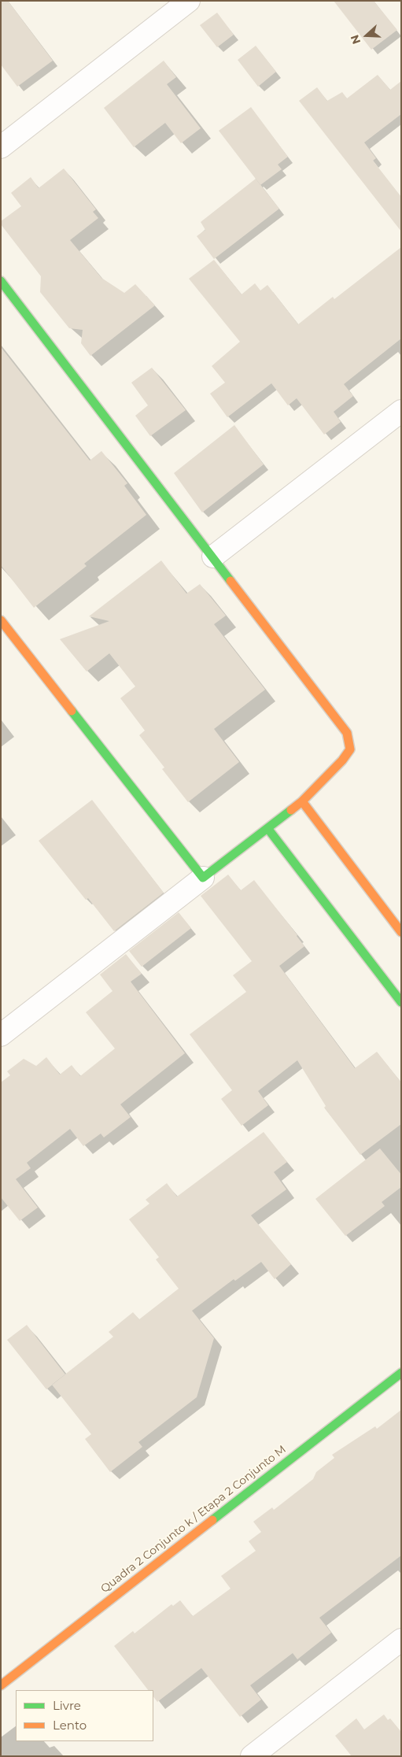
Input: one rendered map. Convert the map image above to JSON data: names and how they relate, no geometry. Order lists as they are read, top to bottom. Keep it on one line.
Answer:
{"streets":{"street":["Quadra 2 Conjunto k / Etapa 2 Conjunto M"]},"legend":["Livre","Lento"],"north":"left"}
